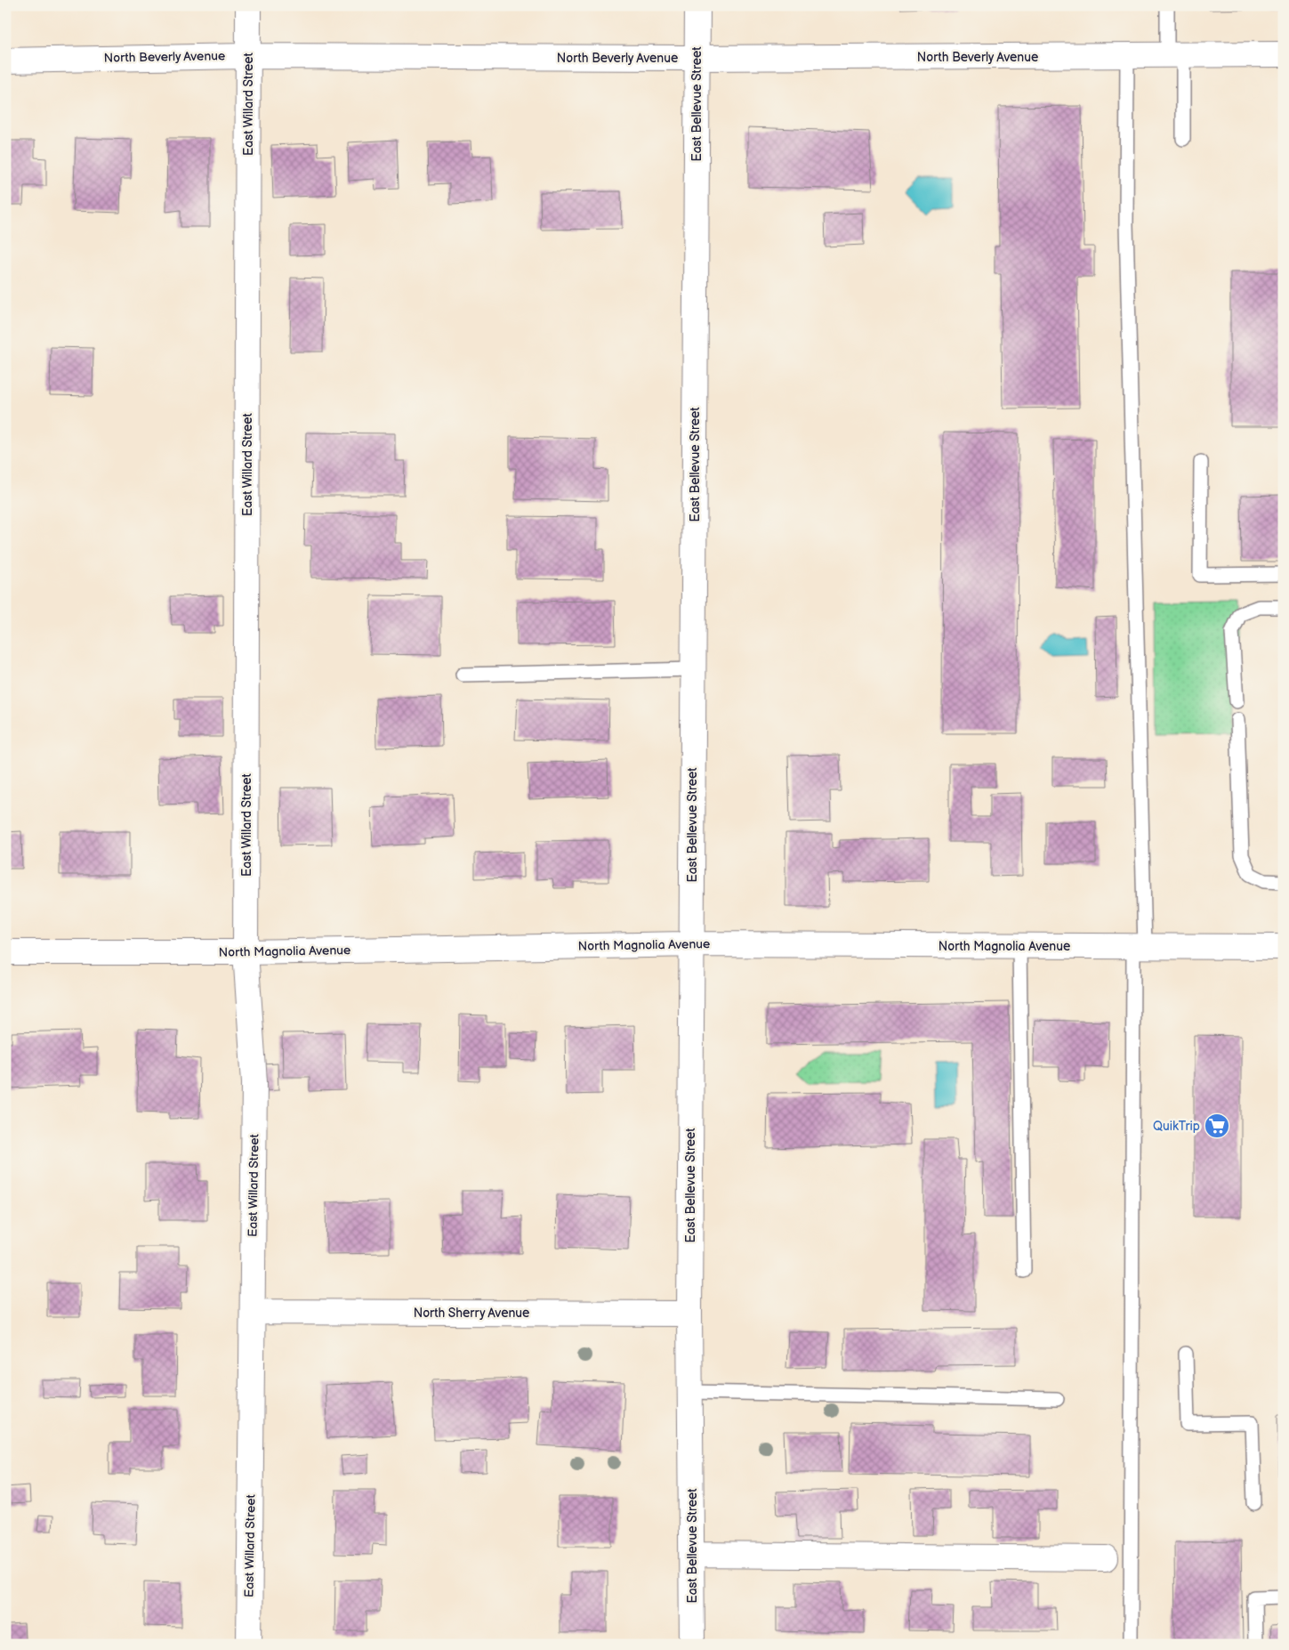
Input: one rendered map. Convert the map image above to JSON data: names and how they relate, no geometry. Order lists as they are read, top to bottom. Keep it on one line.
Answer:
{"streets":{"street":["North Beverly Avenue","East Willard Street","East Bellevue Street","North Magnolia Avenue","North Sherry Avenue"]},"crossings":[["North Beverly Avenue","East Willard Street"],["North Beverly Avenue","East Bellevue Street"],["East Willard Street","North Magnolia Avenue"],["East Willard Street","North Sherry Avenue"],["East Bellevue Street","North Magnolia Avenue"],["East Bellevue Street","North Sherry Avenue"]],"places":{"supermarket":["QuikTrip"]}}
